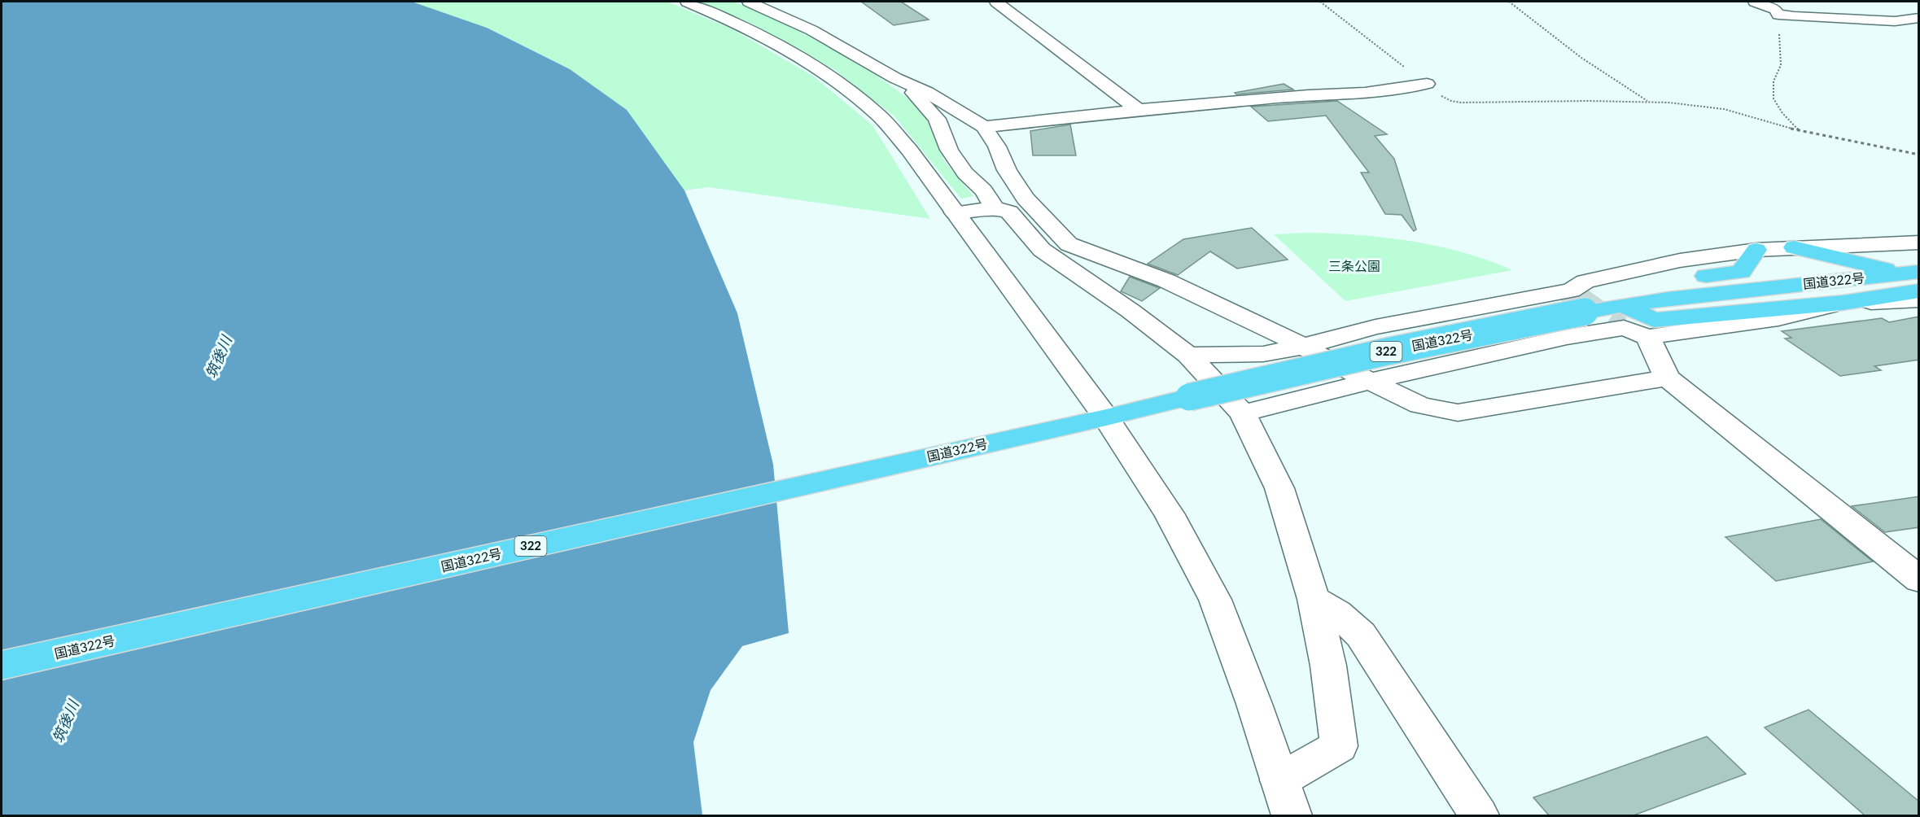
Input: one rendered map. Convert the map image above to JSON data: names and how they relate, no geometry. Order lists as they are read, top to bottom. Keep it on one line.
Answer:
{"streets":{"highway":["国道322号","322"]},"water":["筑後川"],"parks":["三条公園"]}
